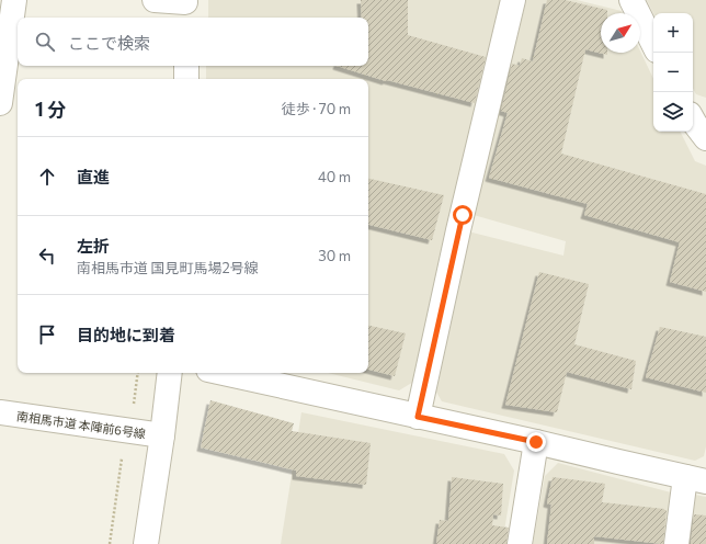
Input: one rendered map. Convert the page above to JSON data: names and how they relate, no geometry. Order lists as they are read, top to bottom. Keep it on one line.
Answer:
{"streets":{"street":["南相馬市道 本陣前6号線"]},"north":"top right","page":{"map_buttons":["+","−"],"search":"ここで検索","heading":["1 分","徒歩 · 70 m"],"list":[["直進","40 m"],["左折","南相馬市道 国見町馬場2号線","30 m"],"目的地に到着"]}}
